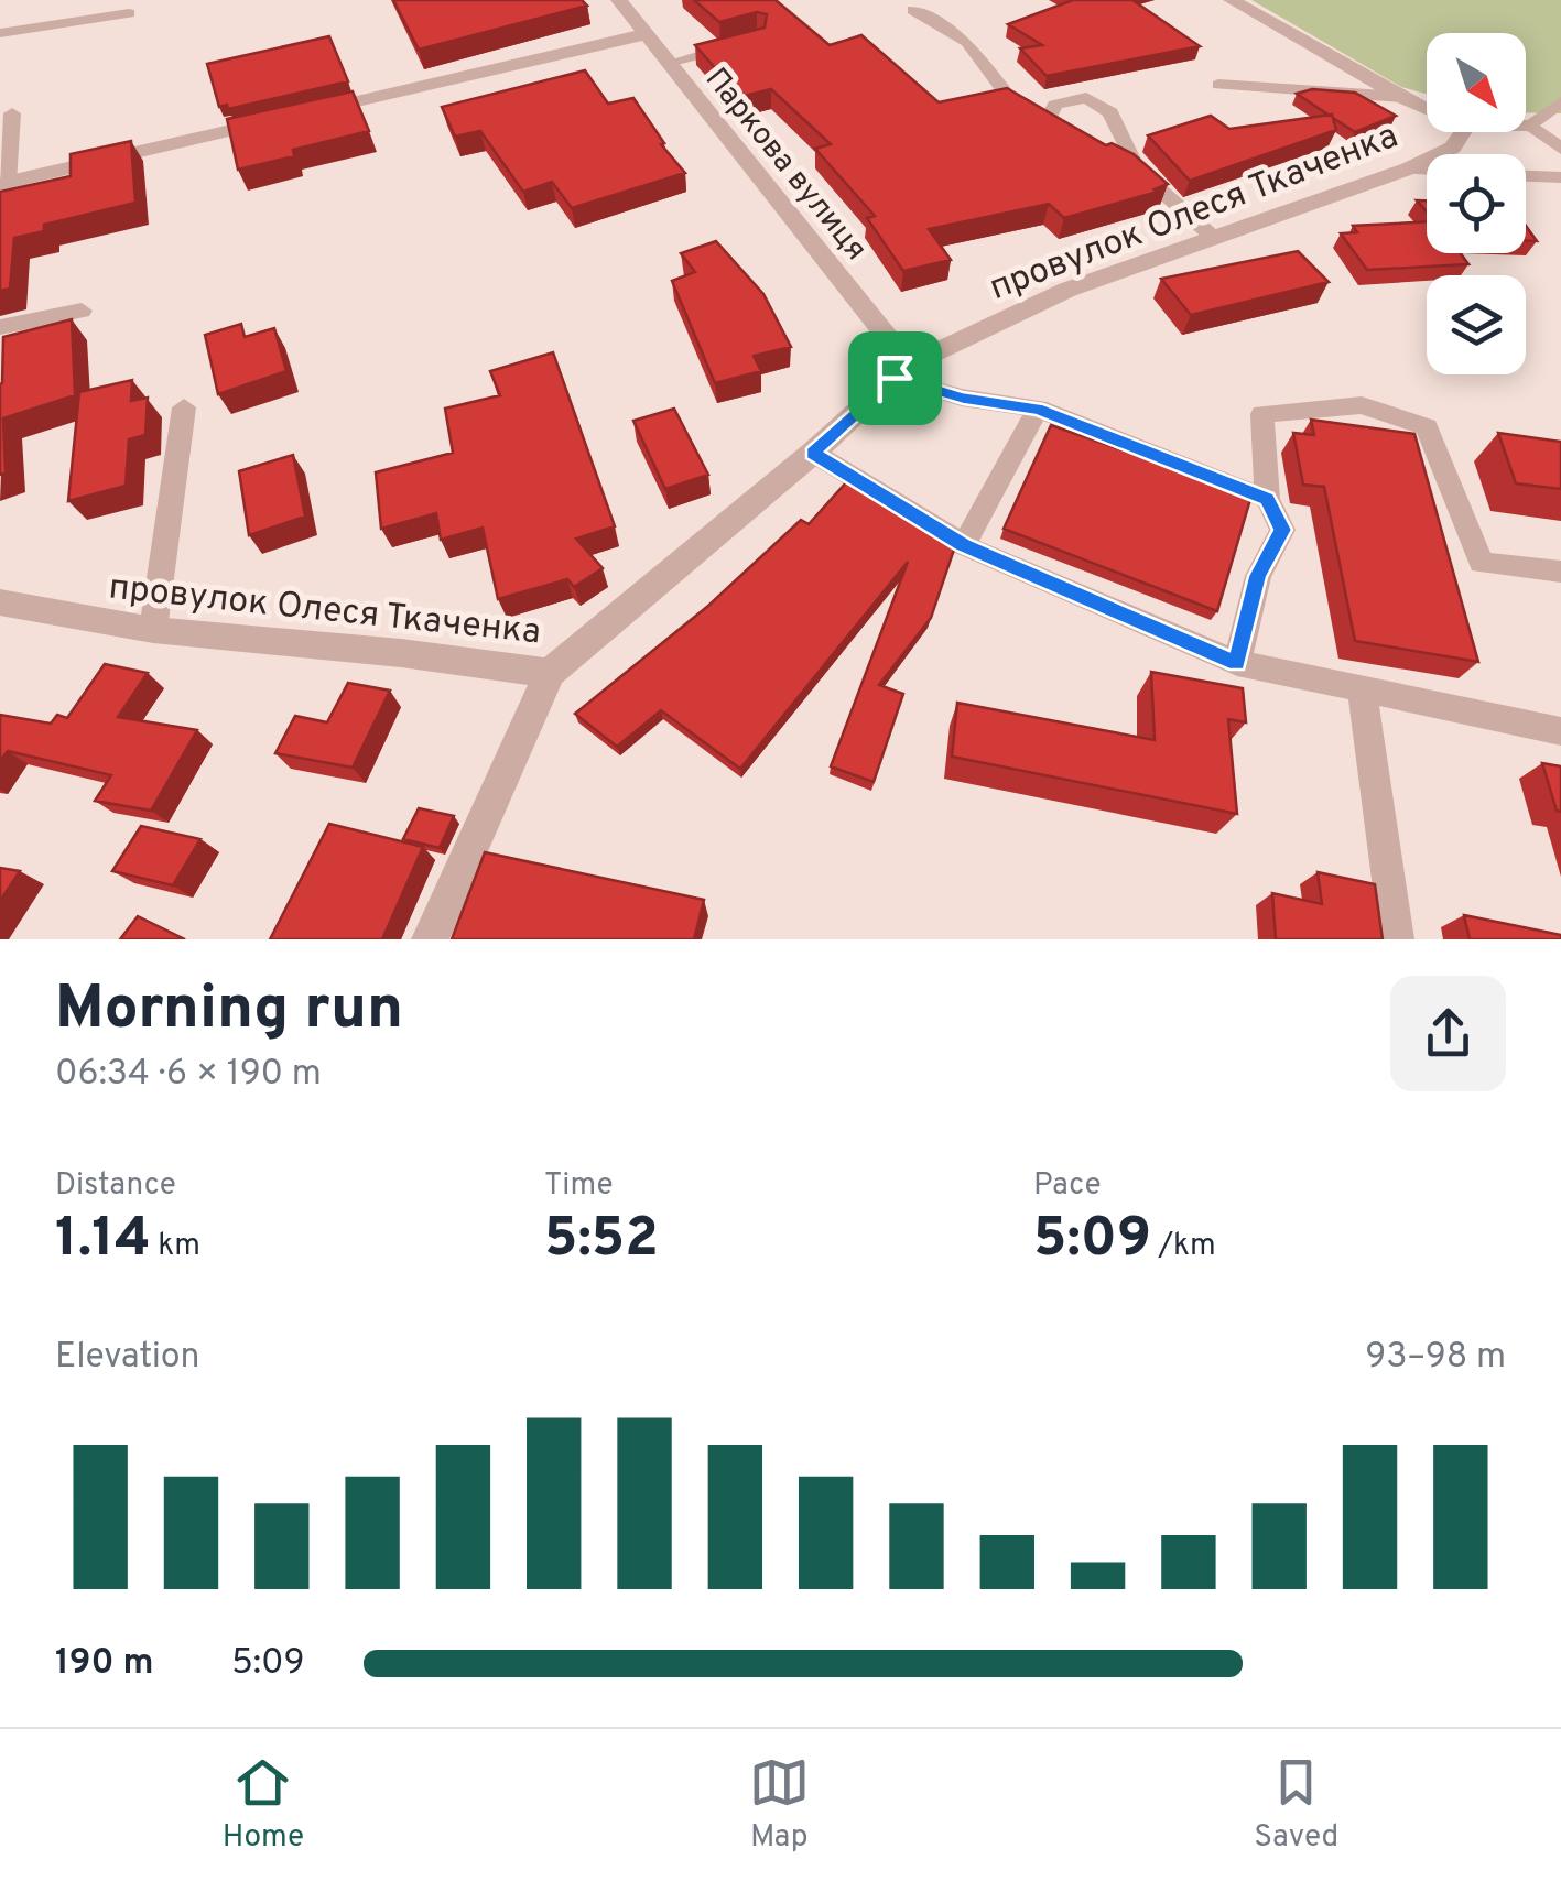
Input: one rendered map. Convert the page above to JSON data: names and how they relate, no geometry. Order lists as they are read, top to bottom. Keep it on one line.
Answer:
{"streets":{"street":["Паркова вулиця","провулок Олеся Ткаченка"]},"crossings":[["Паркова вулиця","провулок Олеся Ткаченка"]],"north":"bottom right","page":{"heading":["Morning run","06:34 · 6 × 190 m"],"stats":[["Distance","1.14 km"],["Time","5:52"],["Pace","5:09 /km"]],"chart":["Elevation","93–98 m"],"list":[{"name":"190 m","note":"5:09"}],"tabs":["Home","Map","Saved"]}}
